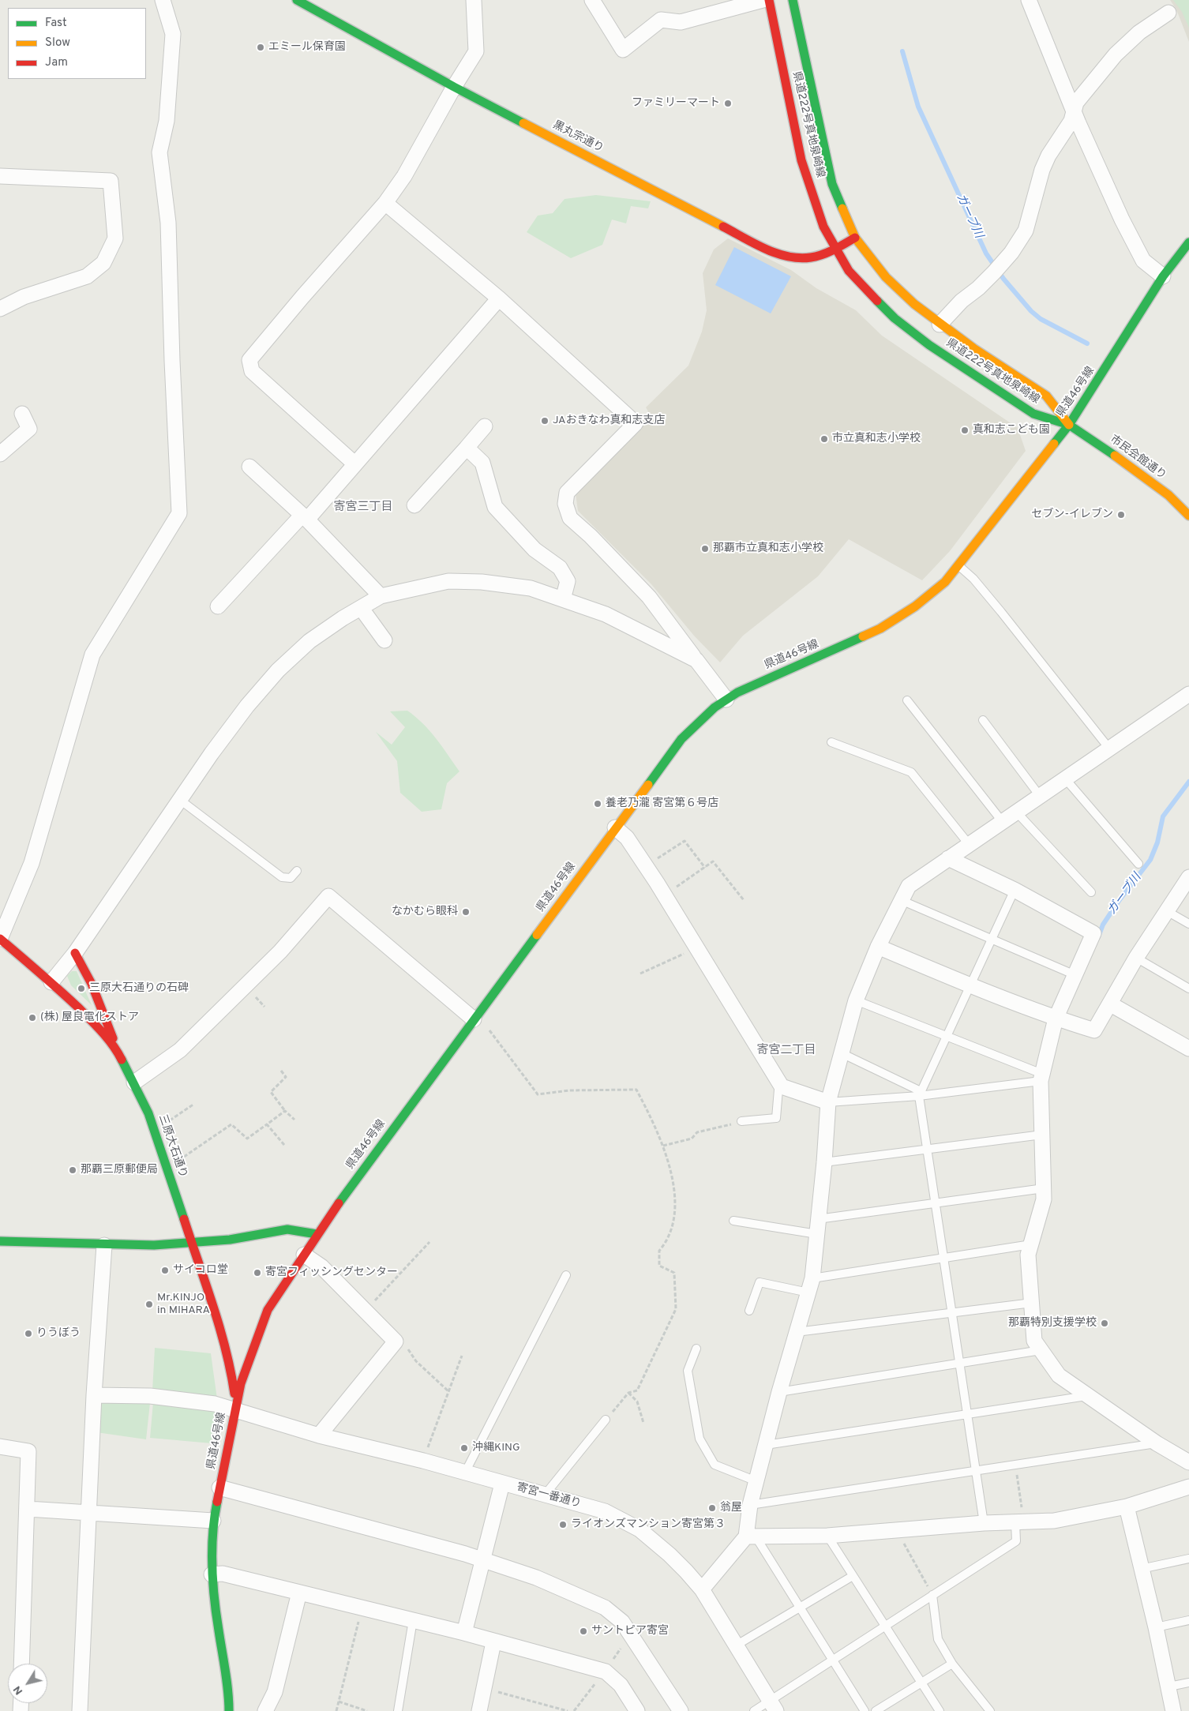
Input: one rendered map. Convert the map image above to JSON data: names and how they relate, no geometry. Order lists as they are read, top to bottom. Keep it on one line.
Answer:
{"streets":{"main road":["県道222号真地泉崎線","黒丸宗通り","県道46号線","市民会館通り","三原大石通り"],"street":["寄宮一番通り"]},"crossings":[["県道222号真地泉崎線","黒丸宗通り"],["県道222号真地泉崎線","県道46号線"],["県道222号真地泉崎線","市民会館通り"],["県道46号線","市民会館通り"],["県道46号線","三原大石通り"],["県道46号線","寄宮一番通り"],["三原大石通り","寄宮一番通り"]],"districts":["寄宮三丁目","寄宮二丁目"],"water":["ガーブ川"],"places":["エミール保育園","ファミリーマート","JAおきなわ真和志支店","真和志こども園","市立真和志小学校","セブン-イレブン","那覇市立真和志小学校","養老乃瀧 寄宮第６号店","なかむら眼科","三原大石通りの石碑","(株) 屋良電化ストア","那覇三原郵便局","サイコロ堂","寄宮フィッシングセンター","Mr.KINJO in MIHARA","那覇特別支援学校","りうぼう","沖縄KING","翁屋","ライオンズマンション寄宮第３","サントピア寄宮"],"legend":["Fast","Slow","Jam"],"north":"bottom left"}
